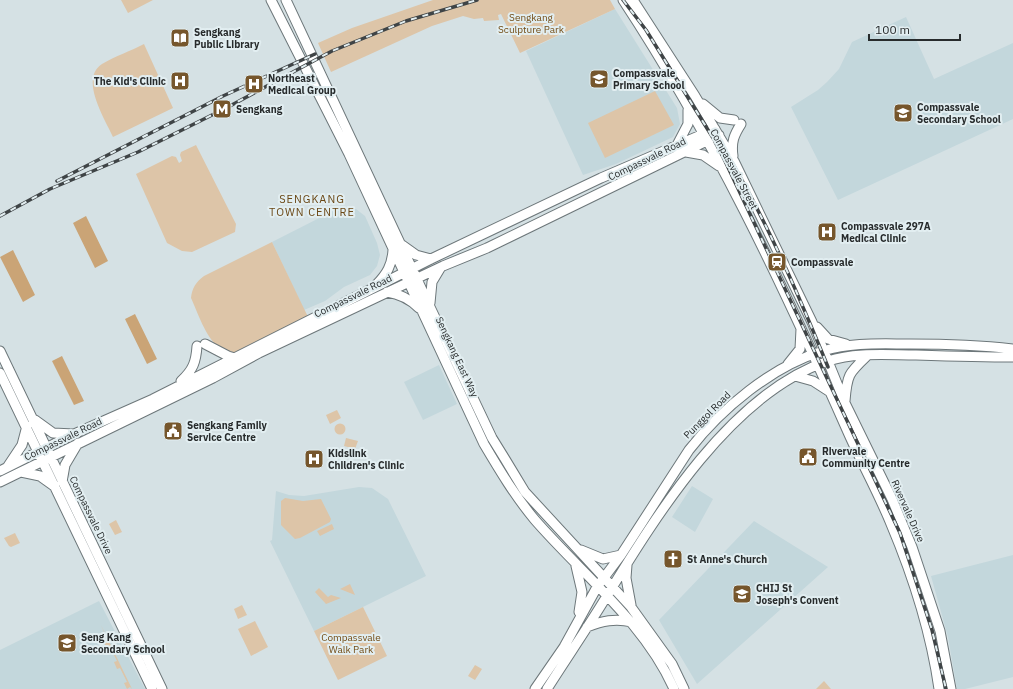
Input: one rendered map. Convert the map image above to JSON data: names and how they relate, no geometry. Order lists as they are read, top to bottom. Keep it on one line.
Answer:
{"streets":{"street":["Compassvale Road","Compassvale Street","Sengkang East Way","Punggol Road","Rivervale Drive","Compassvale Drive"]},"crossings":[["Compassvale Road","Compassvale Street"],["Compassvale Road","Sengkang East Way"],["Compassvale Road","Compassvale Drive"],["Compassvale Street","Punggol Road"],["Compassvale Street","Rivervale Drive"],["Sengkang East Way","Punggol Road"],["Punggol Road","Rivervale Drive"]],"districts":["SENGKANG TOWN CENTRE"],"parks":["Sengkang Sculpture Park","Compassvale Walk Park"],"places":{"library":["Sengkang Public Library"],"school or university":["Compassvale Primary School","Compassvale Secondary School","CHIJ St Joseph's Convent","Seng Kang Secondary School"],"hospital":["The Kid's Clinic","Northeast Medical Group","Compassvale 297A Medical Clinic","Kidslink Children's Clinic"],"metro station":["Sengkang"],"station":["Compassvale"],"public building":["Sengkang Family Service Centre","Rivervale Community Centre"],"church":["St Anne's Church"]},"scale_bar":"100 m"}
